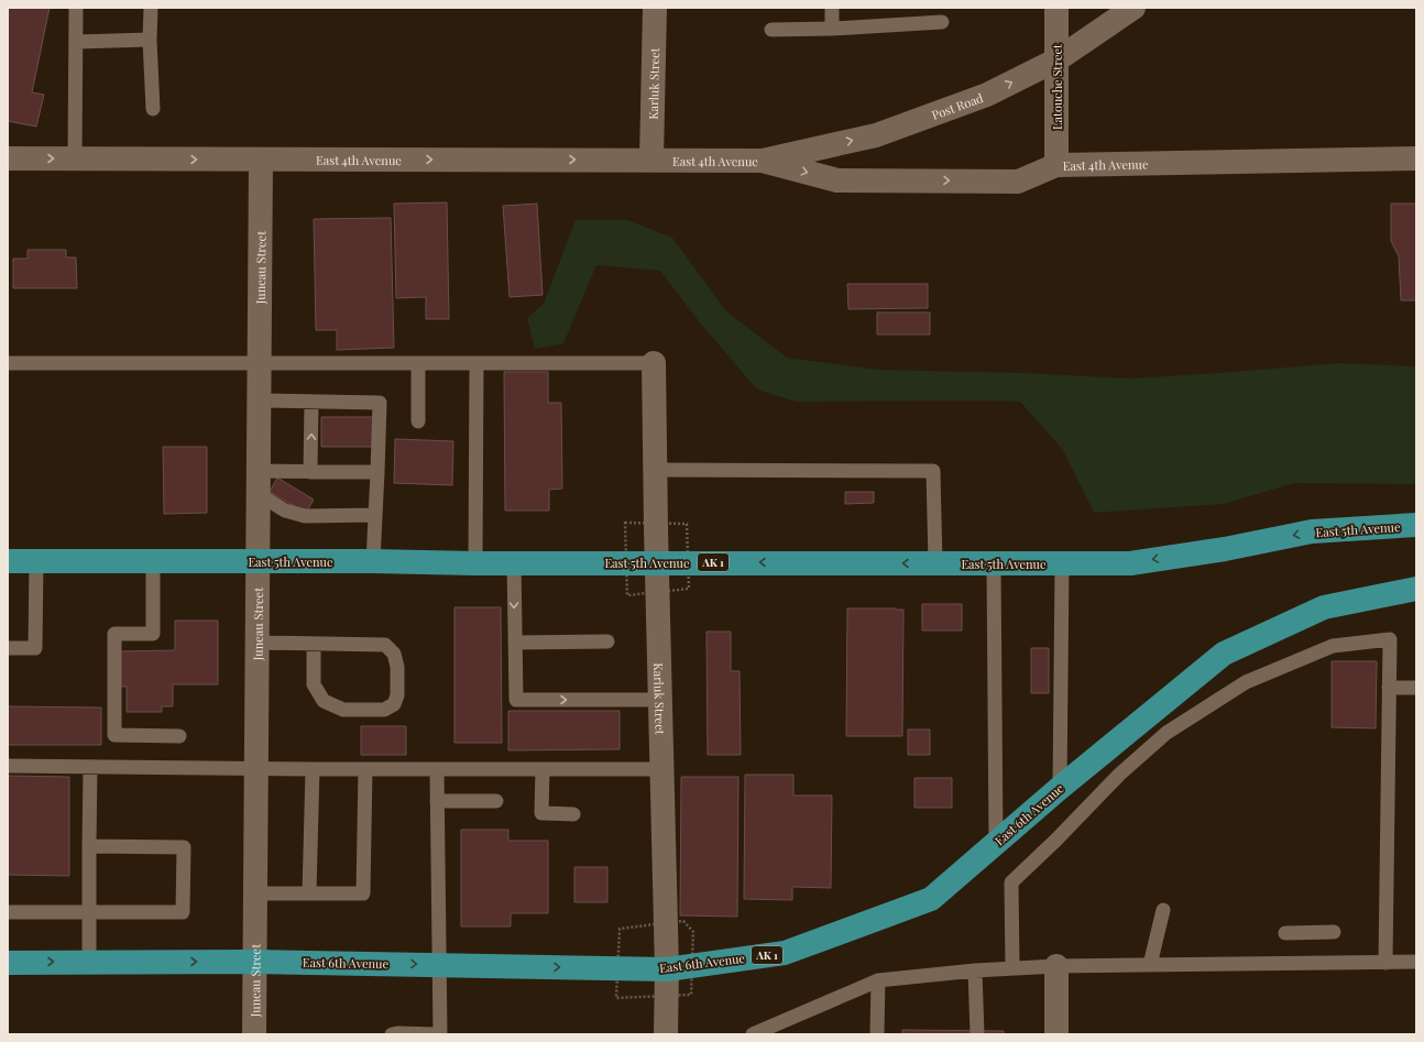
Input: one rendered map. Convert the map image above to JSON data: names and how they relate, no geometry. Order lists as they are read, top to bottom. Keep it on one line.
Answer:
{"streets":{"highway":["East 5th Avenue","AK 1","East 6th Avenue"],"street":["Karluk Street","Latouche Street","Post Road","East 4th Avenue","Juneau Street"]},"crossings":[["Karluk Street","East 4th Avenue"],["Karluk Street","East 5th Avenue"],["Karluk Street","East 6th Avenue"],["Latouche Street","Post Road"],["Latouche Street","East 4th Avenue"],["Post Road","East 4th Avenue"],["East 4th Avenue","Juneau Street"],["Juneau Street","East 5th Avenue"],["Juneau Street","East 6th Avenue"]],"one_way":["Post Road","East 4th Avenue","East 5th Avenue","East 6th Avenue"]}
